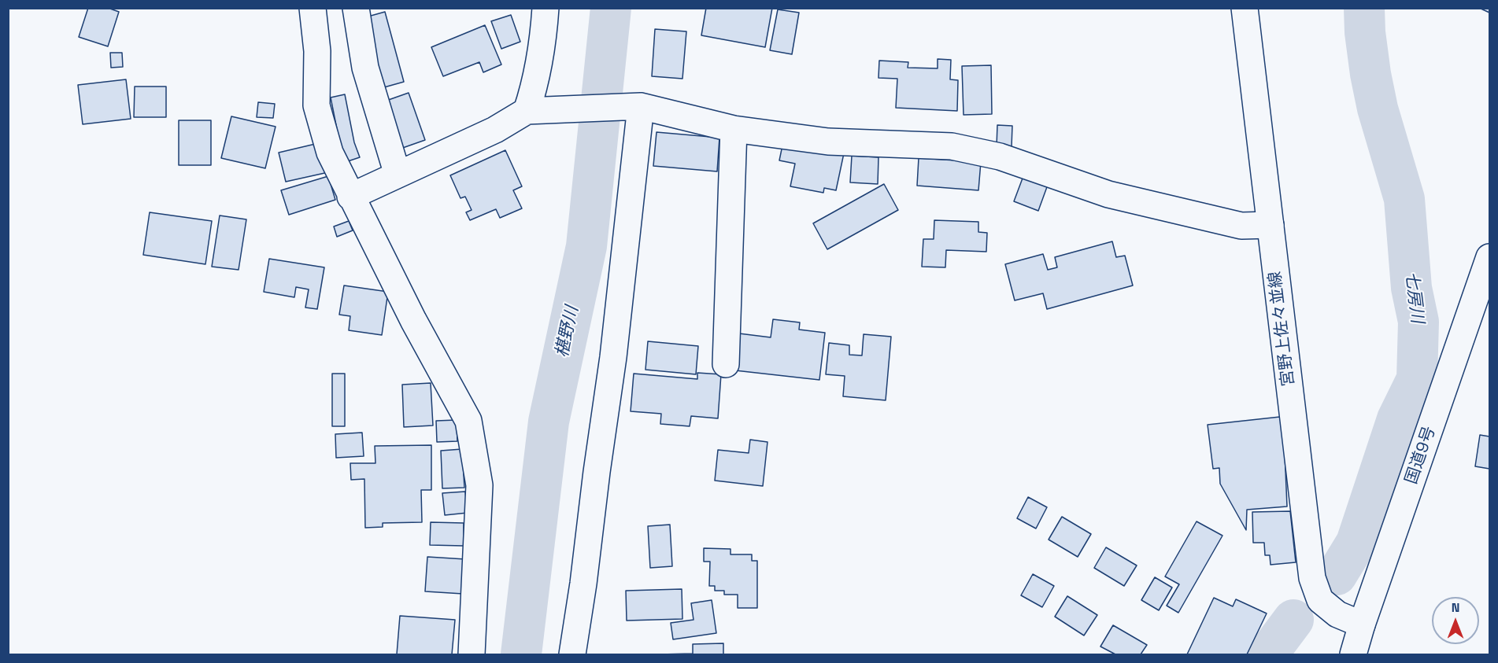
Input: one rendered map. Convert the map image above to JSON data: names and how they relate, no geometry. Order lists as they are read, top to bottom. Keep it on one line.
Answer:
{"streets":{"main road":["宮野上佐々並線","国道9号"]},"crossings":[["宮野上佐々並線","国道9号"]],"water":["七房川","椹野川"],"north":"top"}
